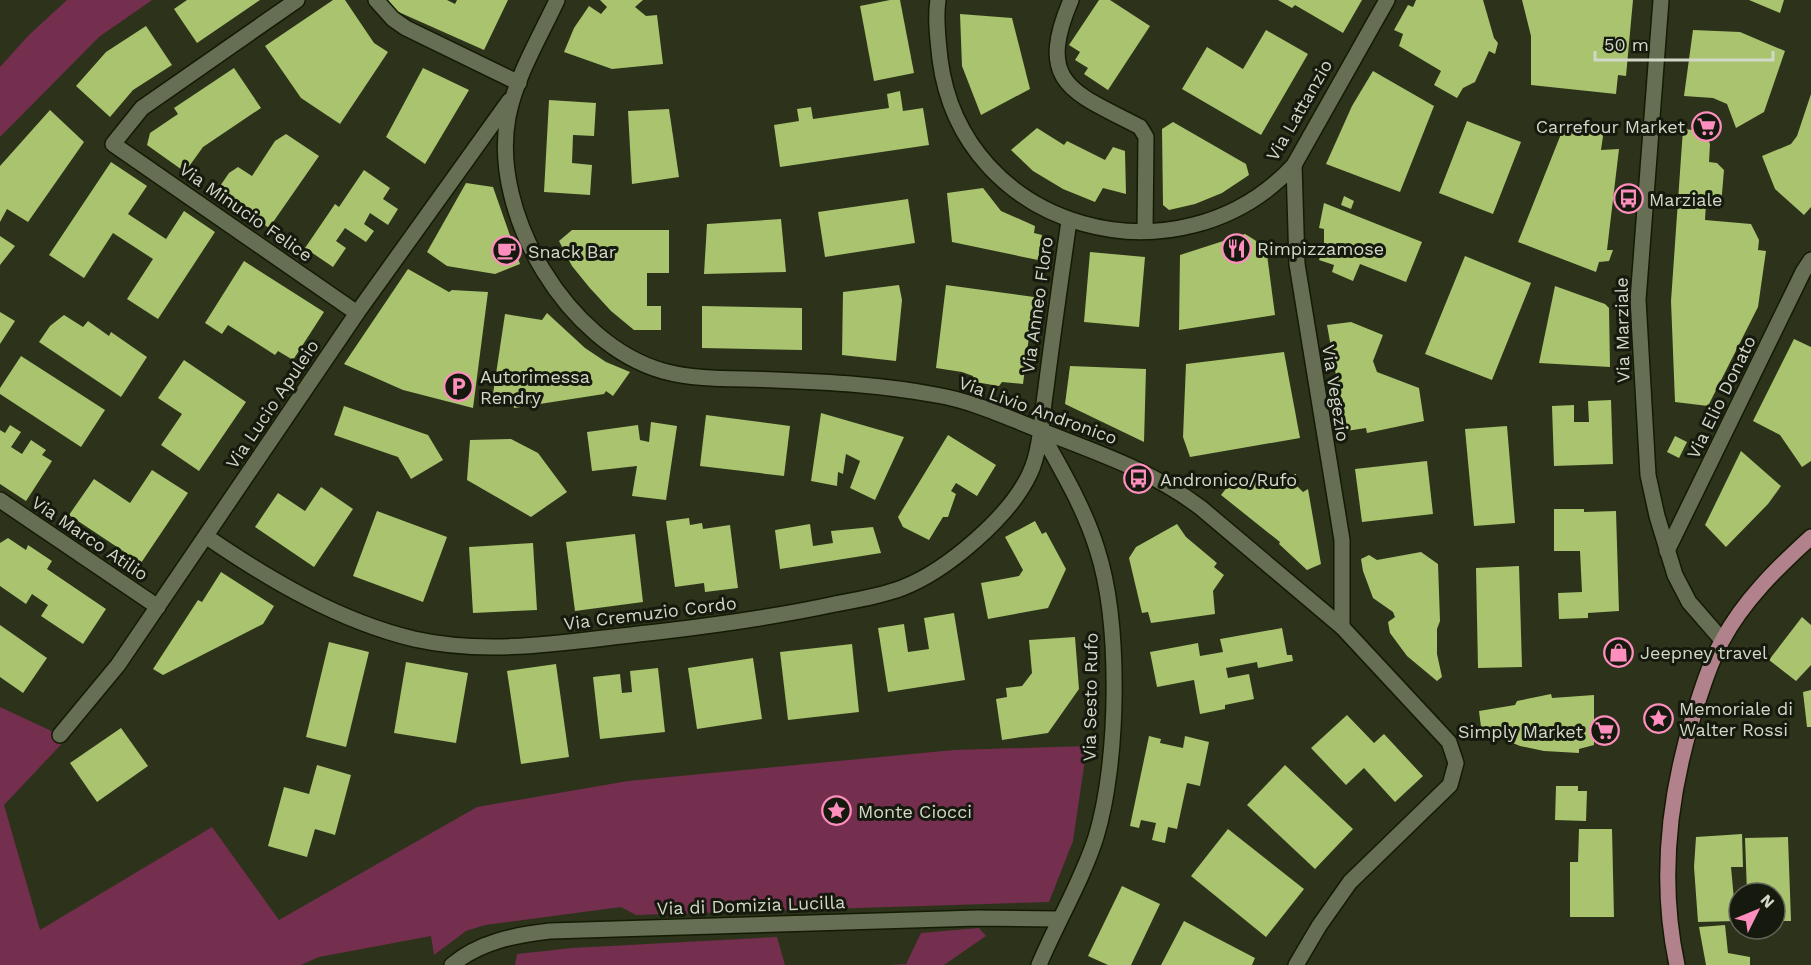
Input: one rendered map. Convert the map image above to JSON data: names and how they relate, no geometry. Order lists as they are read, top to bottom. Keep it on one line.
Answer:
{"streets":{"street":["Via Lattanzio","Via Minucio Felice","Via Anneo Floro","Via Marziale","Via Vegezio","Via Elio Donato","Via Lucio Apuleio","Via Livio Andronico","Via Marco Atilio","Via Cremuzio Cordo","Via Sesto Rufo","Via di Domizia Lucilla"]},"crossings":[["Via Lattanzio","Via Anneo Floro"],["Via Lattanzio","Via Vegezio"],["Via Minucio Felice","Via Lucio Apuleio"],["Via Anneo Floro","Via Livio Andronico"],["Via Anneo Floro","Via Cremuzio Cordo"],["Via Anneo Floro","Via Sesto Rufo"],["Via Marziale","Via Elio Donato"],["Via Vegezio","Via Livio Andronico"],["Via Lucio Apuleio","Via Livio Andronico"],["Via Lucio Apuleio","Via Marco Atilio"],["Via Lucio Apuleio","Via Cremuzio Cordo"],["Via Livio Andronico","Via Cremuzio Cordo"],["Via Livio Andronico","Via Sesto Rufo"],["Via Cremuzio Cordo","Via Sesto Rufo"],["Via Sesto Rufo","Via di Domizia Lucilla"]],"places":{"supermarket":["Carrefour Market","Simply Market"],"bus stop":["Marziale","Andronico/Rufo"],"restaurant":["Rimpizzamose"],"cafe":["Snack Bar"],"parking":["Autorimessa Rendry"],"shop":["Jeepney travel"],"place":["Memoriale di Walter Rossi","Monte Ciocci"]},"scale_bar":"50 m","north":"top right"}
